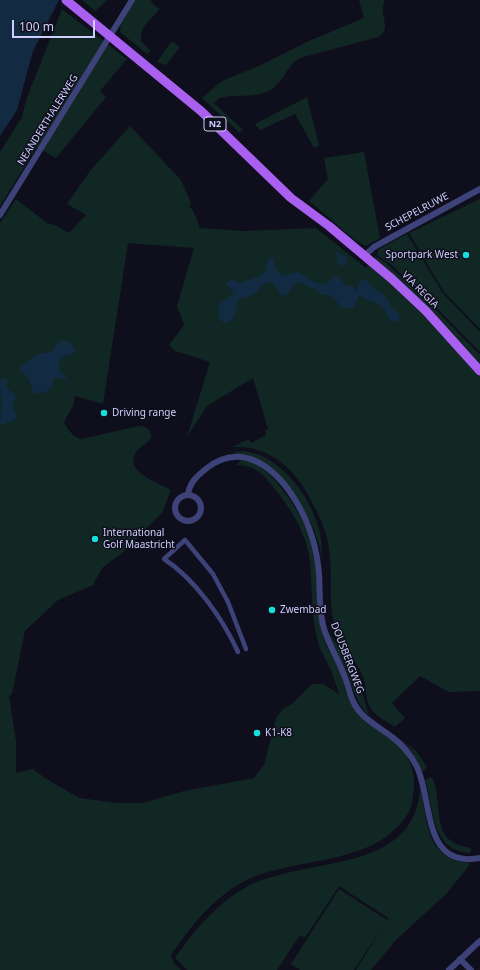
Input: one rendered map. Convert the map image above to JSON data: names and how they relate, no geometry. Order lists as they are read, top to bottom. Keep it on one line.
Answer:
{"streets":{"main road":["N2","VIA REGIA"],"street":["NEANDERTHALERWEG","SCHEPELRUWE","DOUSBERGWEG"]},"crossings":[["NEANDERTHALERWEG","N2"],["NEANDERTHALERWEG","VIA REGIA"],["N2","VIA REGIA"],["SCHEPELRUWE","VIA REGIA"]],"places":["Sportpark West","Driving range","International Golf Maastricht","Zwembad","K1-K8"],"scale_bar":"100 m"}
